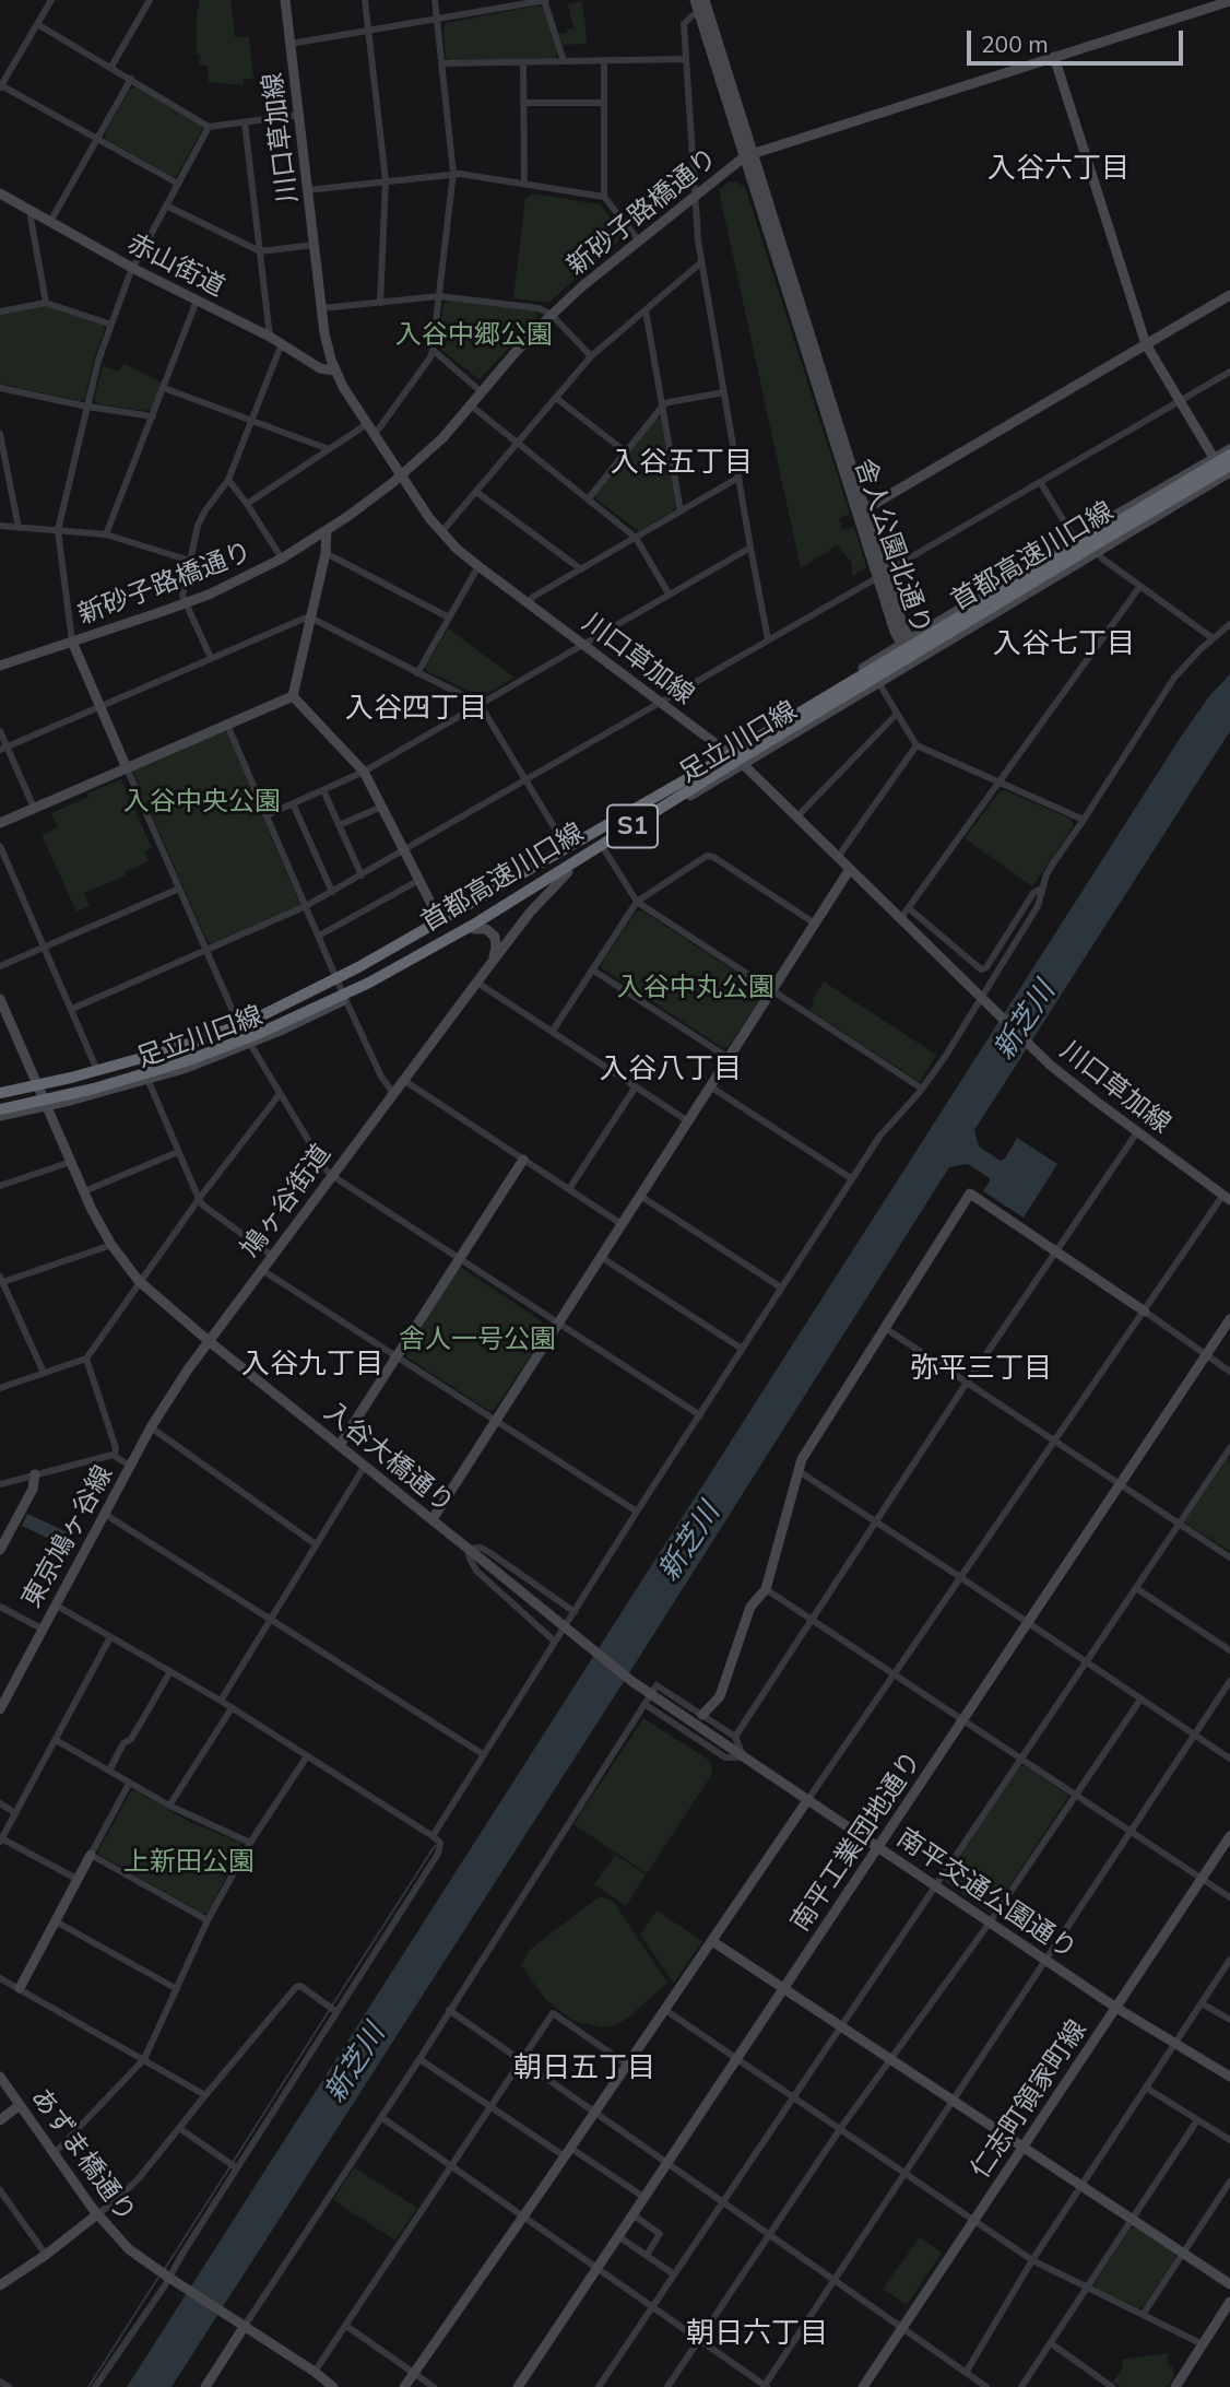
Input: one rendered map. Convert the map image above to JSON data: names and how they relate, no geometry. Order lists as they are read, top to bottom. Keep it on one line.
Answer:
{"streets":{"highway":["首都高速川口線","S1"],"street":["川口草加線","新砂子路橋通り","赤山街道","舎人公園北通り","足立川口線","鳩ヶ谷街道","入谷大橋通り","東京鳩ヶ谷線","南平工業団地通り","南平交通公園通り","仁志町領家町線","あずま橋通り"]},"crossings":[["川口草加線","新砂子路橋通り"],["川口草加線","赤山街道"],["川口草加線","足立川口線"],["新砂子路橋通り","舎人公園北通り"],["舎人公園北通り","足立川口線"],["首都高速川口線","足立川口線"],["足立川口線","鳩ヶ谷街道"],["足立川口線","入谷大橋通り"],["鳩ヶ谷街道","入谷大橋通り"],["鳩ヶ谷街道","東京鳩ヶ谷線"],["入谷大橋通り","南平交通公園通り"],["南平工業団地通り","南平交通公園通り"],["南平交通公園通り","仁志町領家町線"]],"districts":["入谷六丁目","入谷五丁目","入谷七丁目","入谷四丁目","入谷八丁目","入谷九丁目","弥平三丁目","朝日五丁目","朝日六丁目"],"water":["新芝川"],"parks":["入谷中郷公園","入谷中央公園","入谷中丸公園","舎人一号公園","上新田公園"],"scale_bar":"200 m"}
